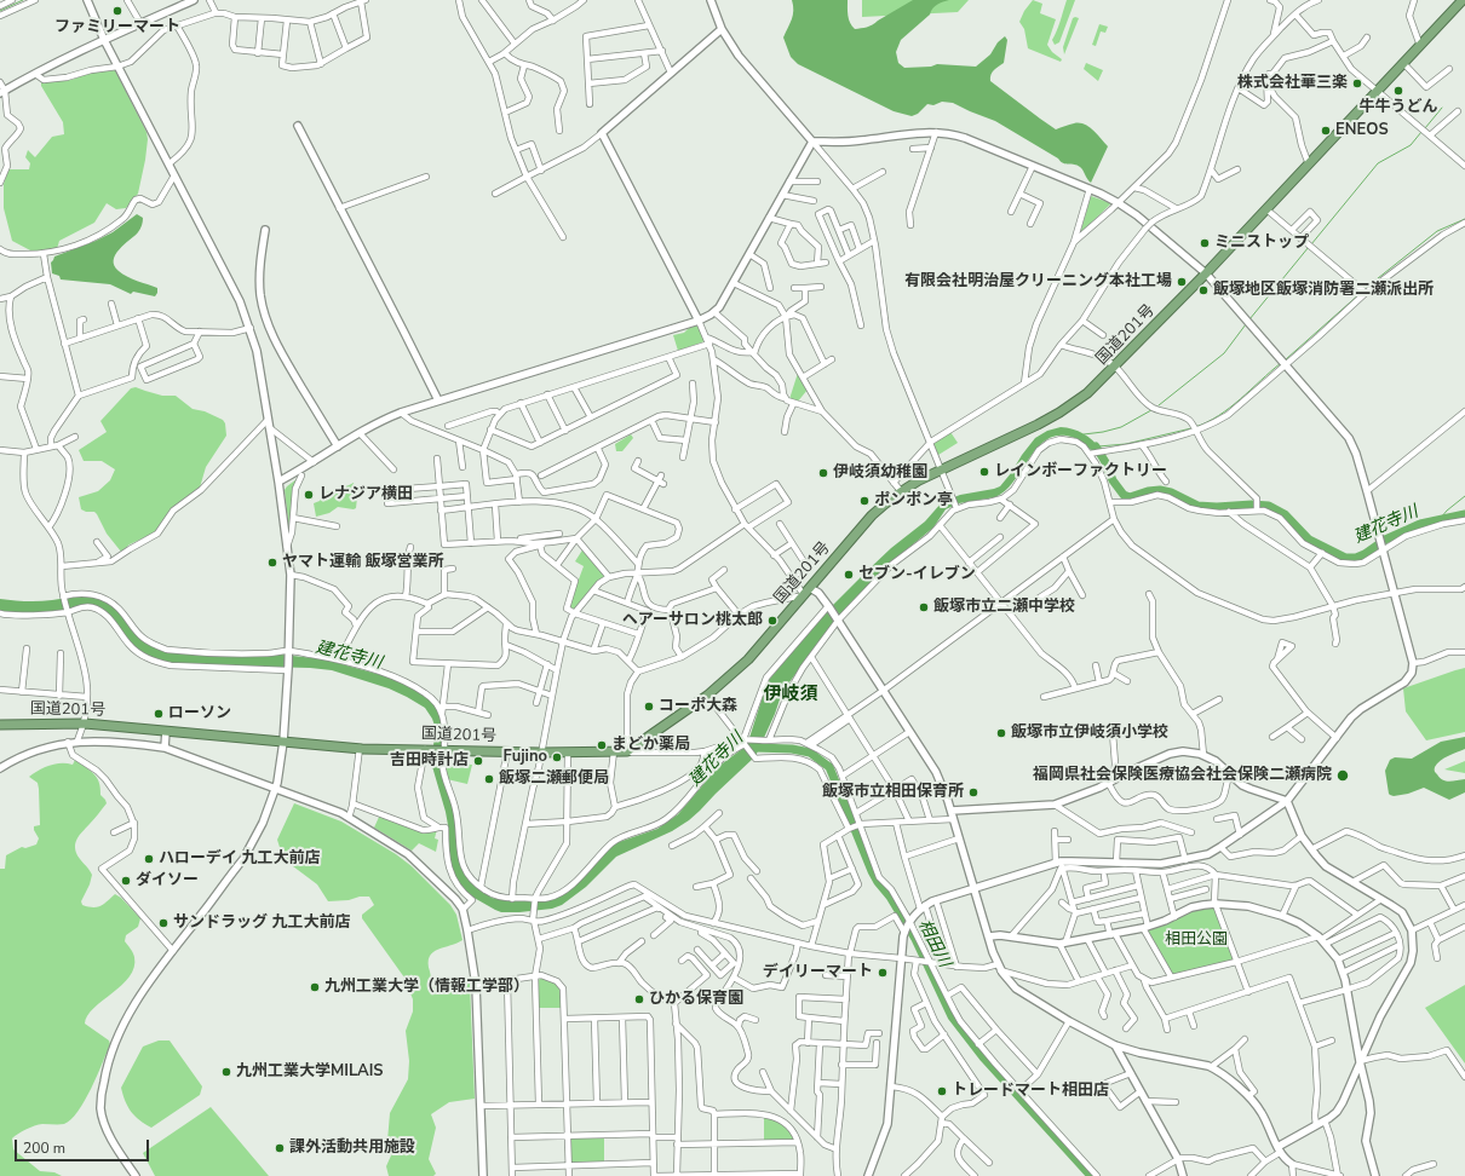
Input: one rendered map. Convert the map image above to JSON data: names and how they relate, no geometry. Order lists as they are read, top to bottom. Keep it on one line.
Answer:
{"streets":{"highway":["国道201号"]},"districts":["伊岐須"],"water":["建花寺川","相田川"],"parks":["相田公園"],"places":["ファミリーマート","株式会社華三楽","牛牛うどん","ENEOS","ミニストップ","有限会社明治屋クリーニング本社工場","飯塚地区飯塚消防署二瀬派出所","レインボーファクトリー","伊岐須幼稚園","レナジア横田","ポンポン亭","ヤマト運輸 飯塚営業所","セブン-イレブン","飯塚市立二瀬中学校","ヘアーサロン桃太郎","コーポ大森","ローソン","飯塚市立伊岐須小学校","まどか薬局","Fujino","吉田時計店","福岡県社会保険医療協会社会保険二瀬病院","飯塚二瀬郵便局","飯塚市立相田保育所","ハローデイ 九工大前店","ダイソー","サンドラッグ 九工大前店","デイリーマート","九州工業大学（情報工学部）","ひかる保育園","九州工業大学MILAIS","トレードマート相田店","課外活動共用施設"],"scale_bar":"200 m"}
